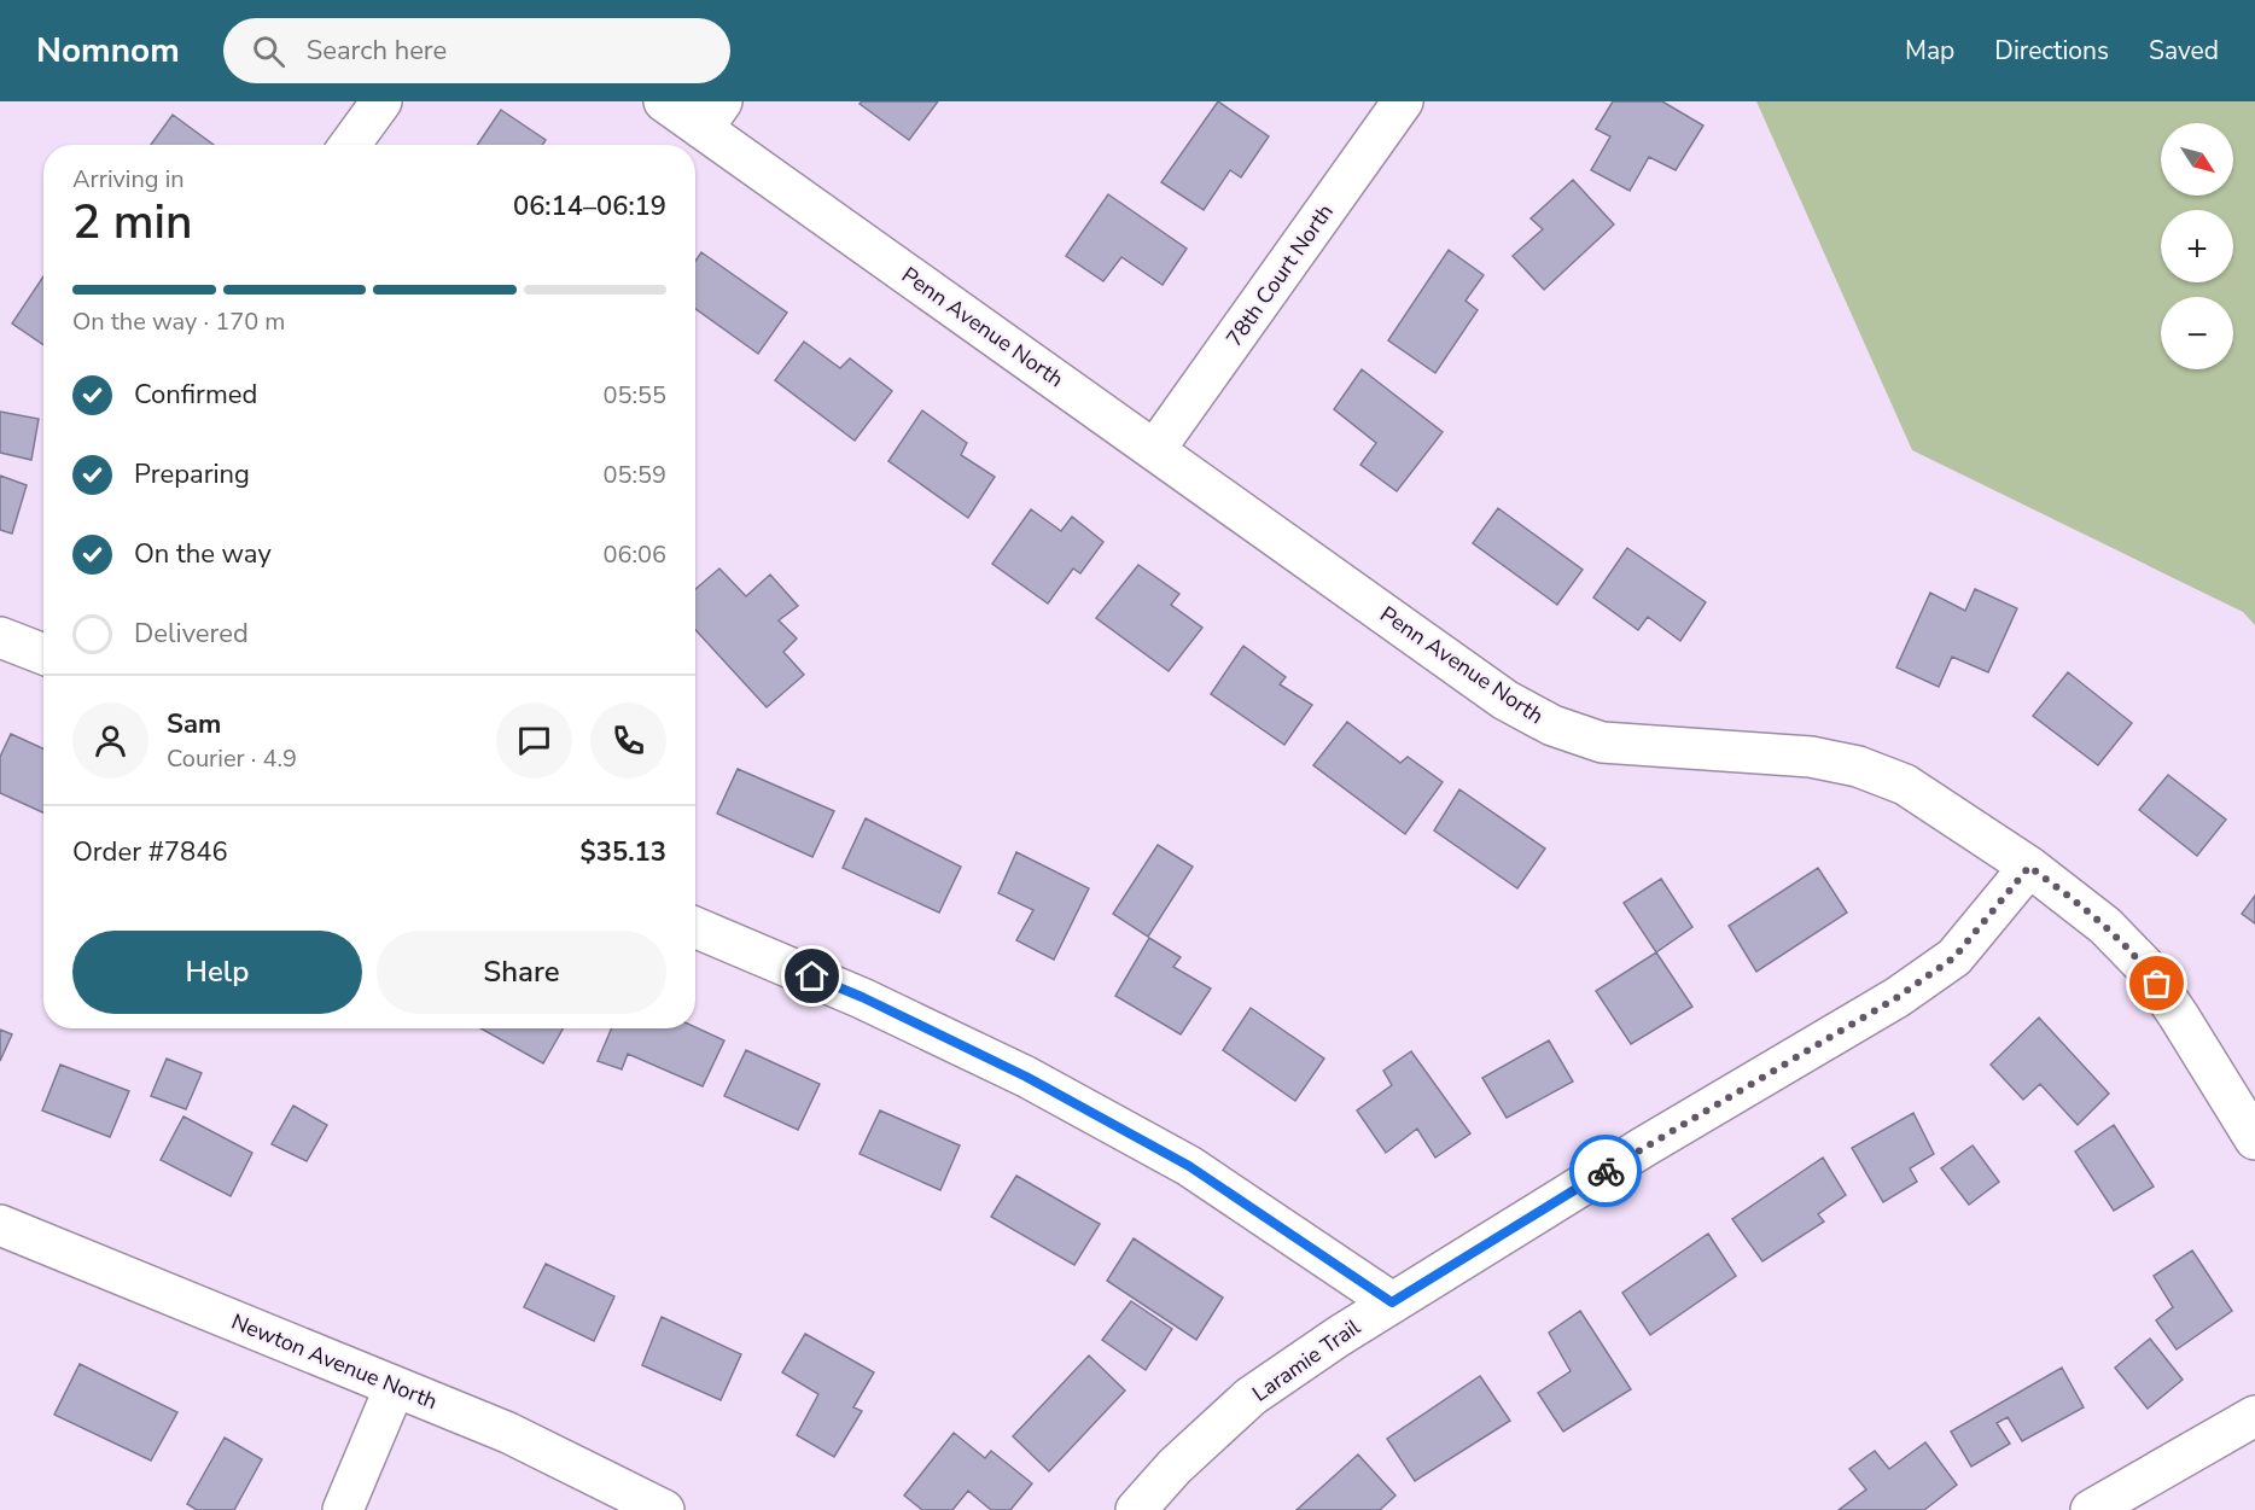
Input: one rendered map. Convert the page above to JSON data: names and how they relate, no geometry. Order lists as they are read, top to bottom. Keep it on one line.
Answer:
{"streets":{"street":["78th Court North","Penn Avenue North","Laramie Trail","Newton Avenue North"]},"crossings":[["78th Court North","Penn Avenue North"],["Penn Avenue North","Laramie Trail"]],"north":"bottom right","page":{"header":"Nomnom","search":"Search here","nav":["Map","Directions","Saved"],"map_buttons":["+","−"],"heading":["2 min","Arriving in","06:14–06:19"],"panel":["Sam","Courier · 4.9","Order #7846","$35.13"],"bar":"On the way · 170 m","list":[["Confirmed","05:55"],["Preparing","05:59"],["On the way","06:06"],"Delivered"],"buttons":["Help","Share"]}}
